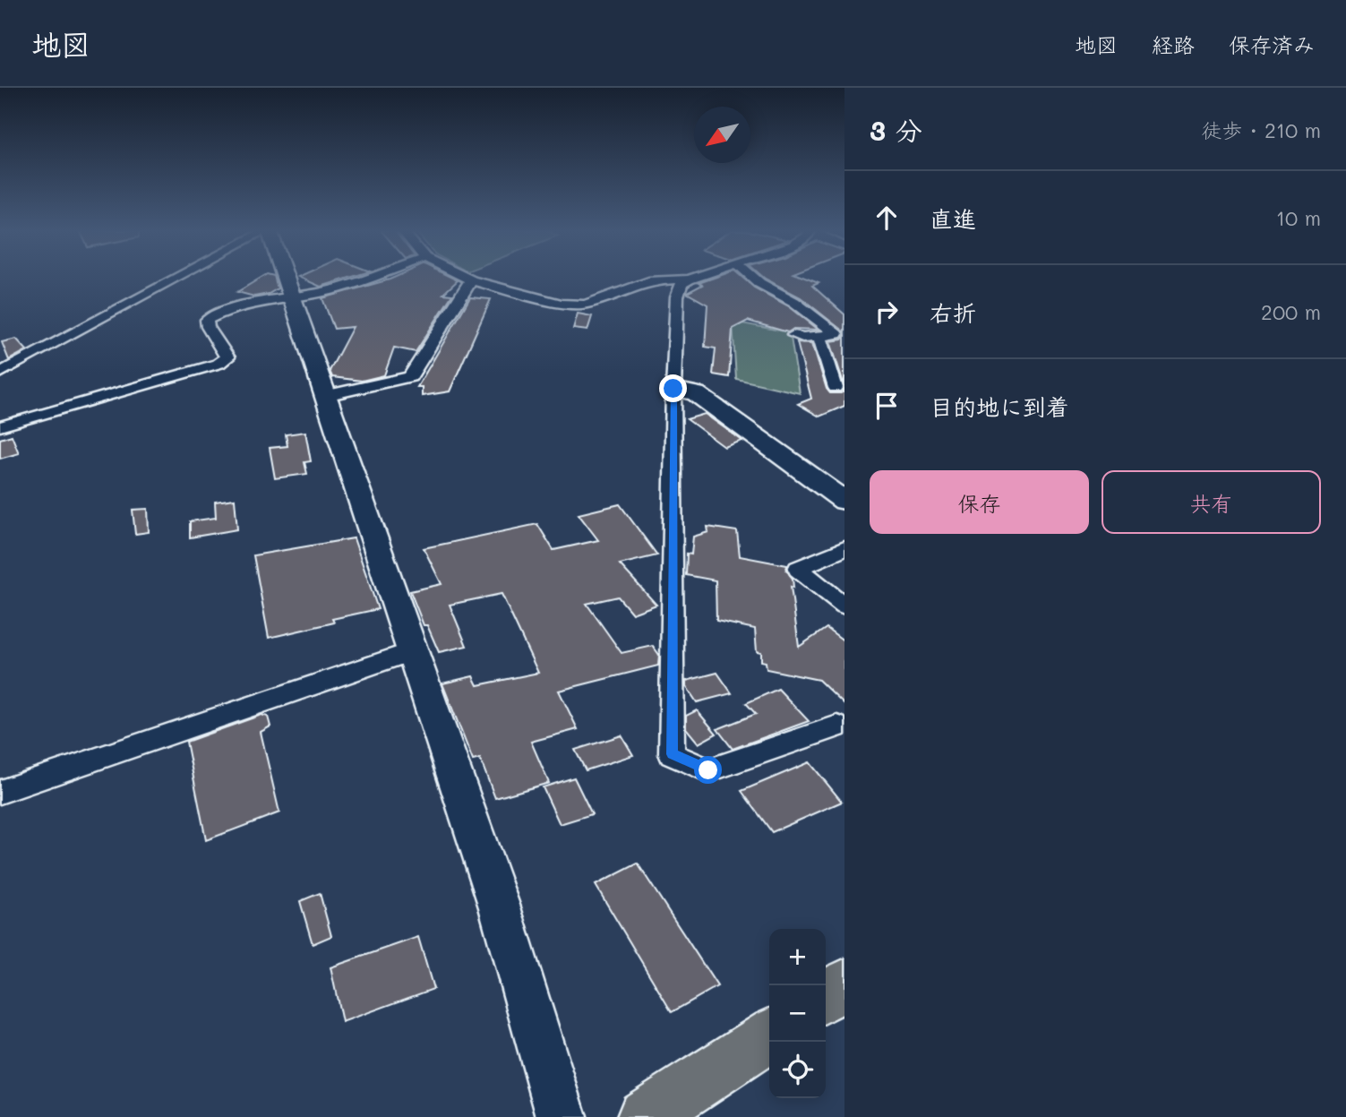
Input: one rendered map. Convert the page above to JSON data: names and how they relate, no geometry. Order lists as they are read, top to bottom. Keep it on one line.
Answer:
{"north":"bottom left","page":{"header":"地図","nav":["地図","経路","保存済み"],"heading":["3 分","徒歩 · 210 m"],"list":[["直進","10 m"],["右折","200 m"],"目的地に到着"],"buttons":["保存","共有"],"map_buttons":["+","−"]}}
